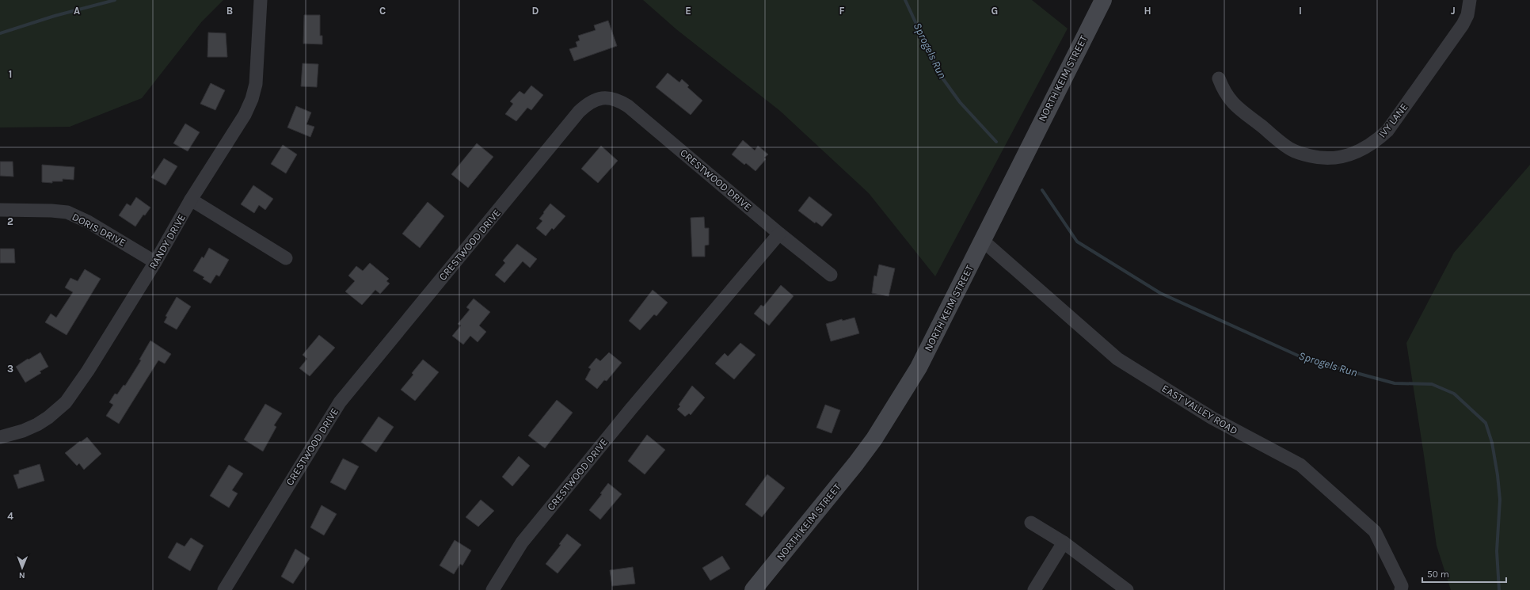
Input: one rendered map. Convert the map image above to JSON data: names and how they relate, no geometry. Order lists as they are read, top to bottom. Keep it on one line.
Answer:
{"streets":{"street":["NORTH KEIM STREET","IVY LANE","CRESTWOOD DRIVE","DORIS DRIVE","RANDY DRIVE","EAST VALLEY ROAD"]},"crossings":[["NORTH KEIM STREET","EAST VALLEY ROAD"],["DORIS DRIVE","RANDY DRIVE"]],"water":["Sprogels Run"],"scale_bar":"50 m","north":"bottom","grid":{"columns":["A","B","C","D","E","F","G","H","I","J"],"rows":["1","2","3","4"]}}
